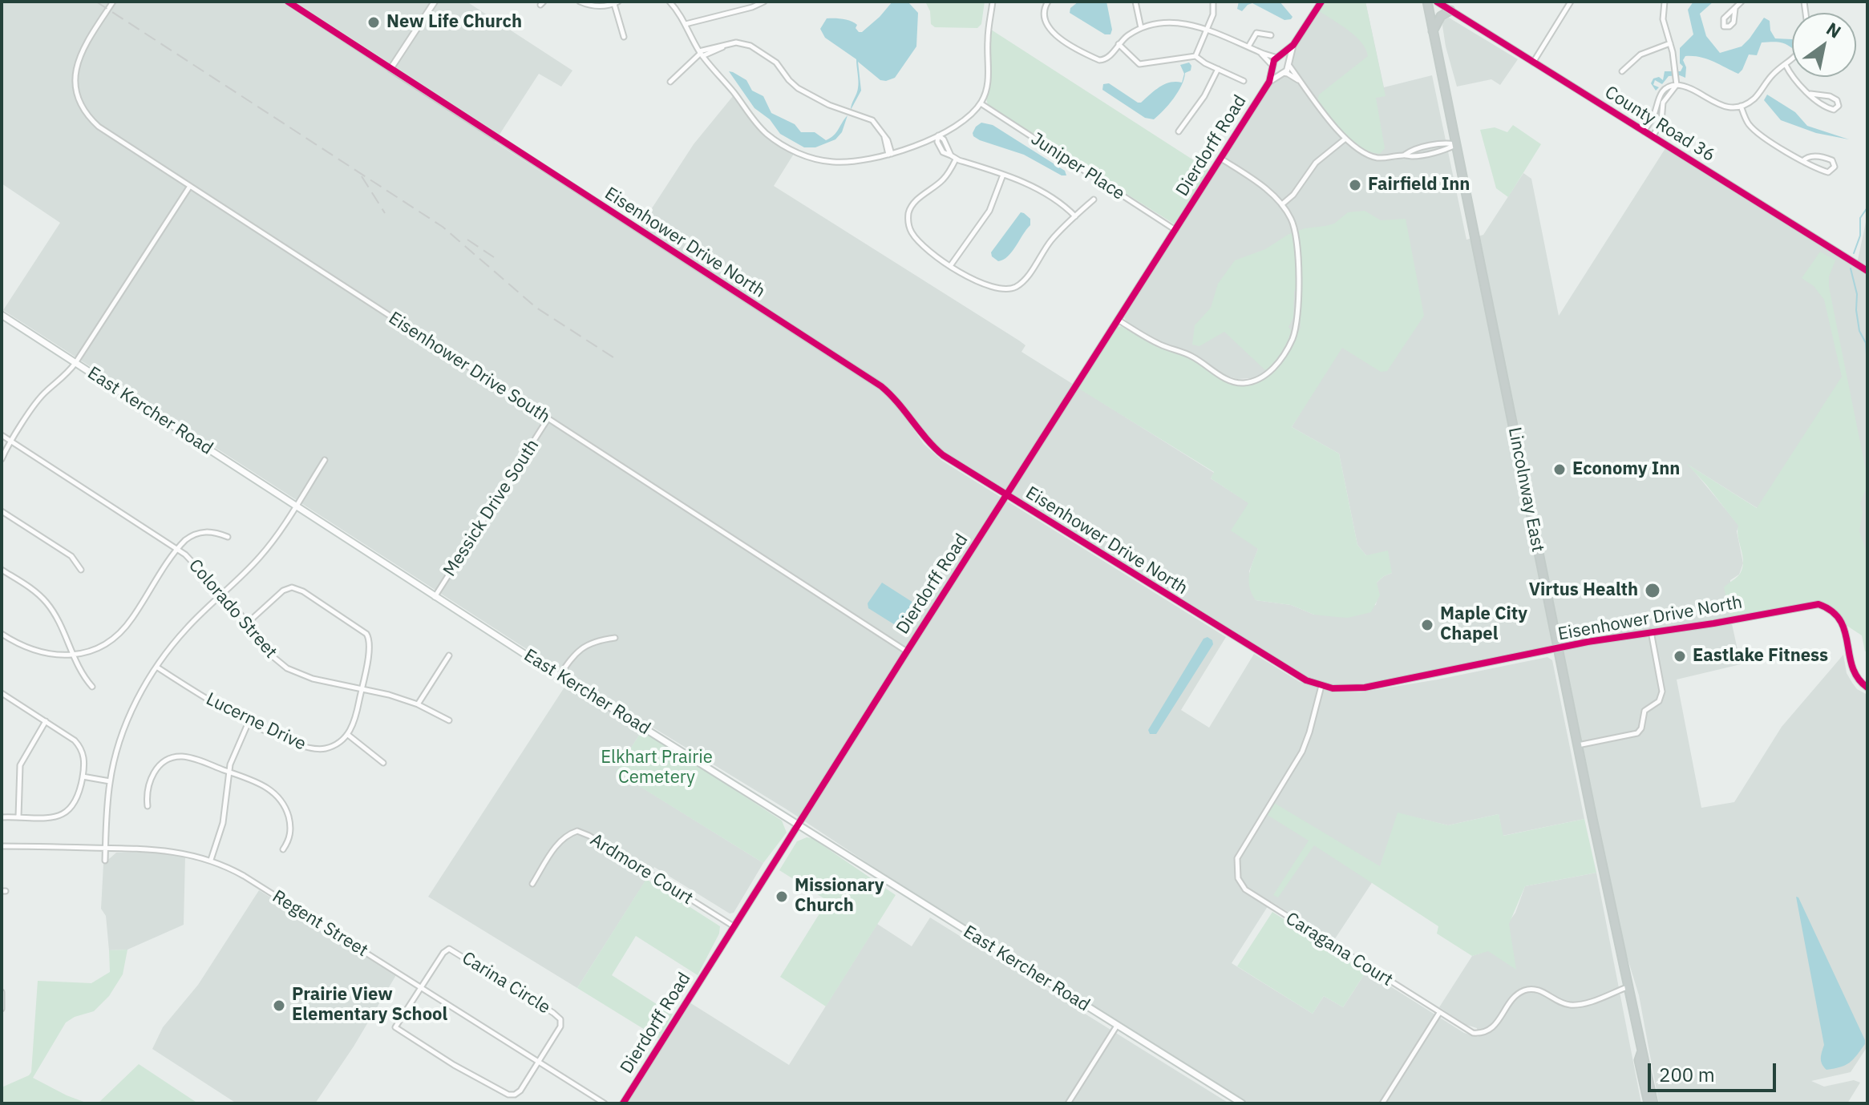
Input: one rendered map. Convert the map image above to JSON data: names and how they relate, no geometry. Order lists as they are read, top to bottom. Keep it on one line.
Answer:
{"streets":{"highway":["Lincolnway East"],"main road":["East Kercher Road"],"street":["County Road 36","Dierdorff Road","Juniper Place","Eisenhower Drive North","Eisenhower Drive South","Messick Drive South","Colorado Street","Lucerne Drive","Ardmore Court","Regent Street","Caragana Court","Carina Circle"]},"crossings":[["Dierdorff Road","Juniper Place"],["Dierdorff Road","Eisenhower Drive North"],["Dierdorff Road","Eisenhower Drive South"],["Dierdorff Road","East Kercher Road"],["Dierdorff Road","Ardmore Court"],["Eisenhower Drive North","Lincolnway East"],["Eisenhower Drive North","Caragana Court"],["Eisenhower Drive South","Messick Drive South"],["East Kercher Road","Messick Drive South"],["Lincolnway East","Caragana Court"],["Regent Street","Carina Circle"]],"parks":["Elkhart Prairie Cemetery"],"places":["New Life Church","Fairfield Inn","Economy Inn","Virtus Health","Maple City Chapel","Eastlake Fitness","Missionary Church","Prairie View Elementary School"],"scale_bar":"200 m","north":"top right"}
